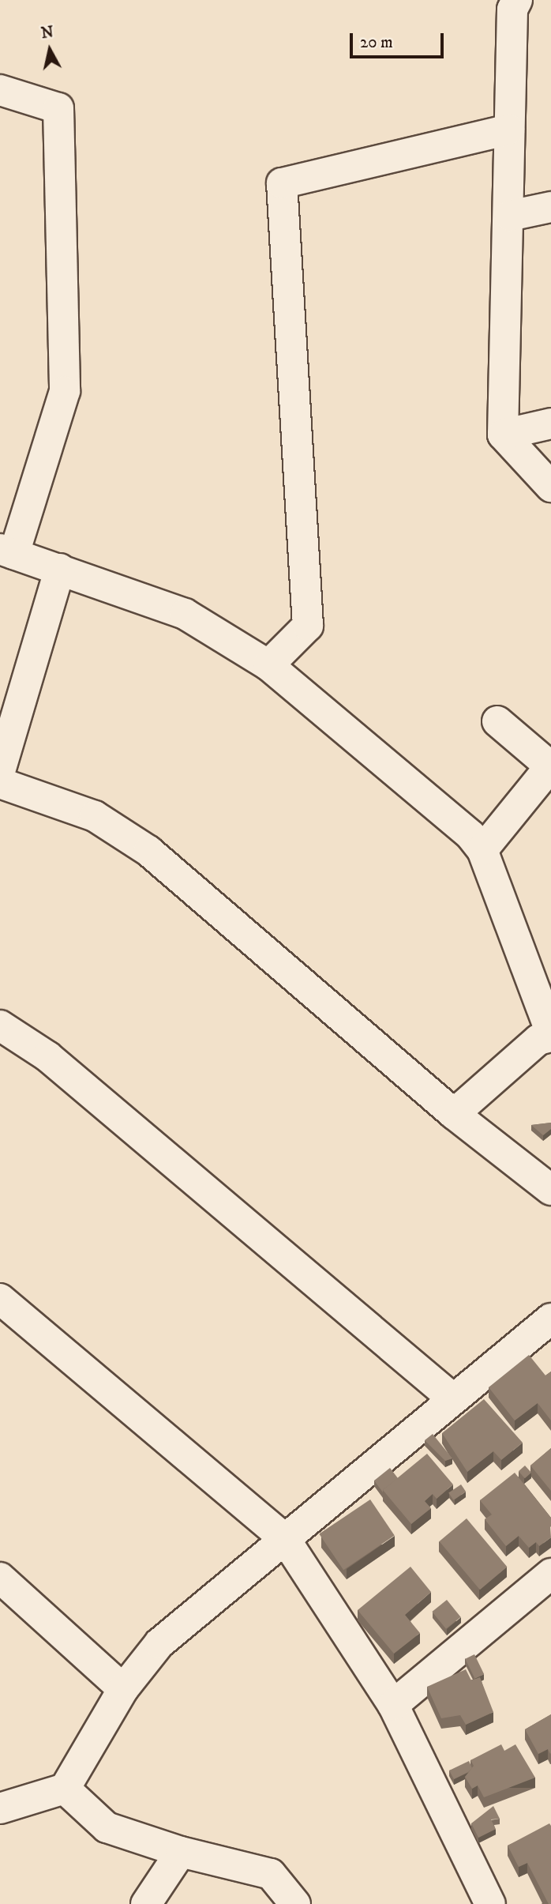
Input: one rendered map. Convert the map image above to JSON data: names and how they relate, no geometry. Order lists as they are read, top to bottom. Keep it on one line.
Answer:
{"scale_bar":"20 m","north":"top"}
